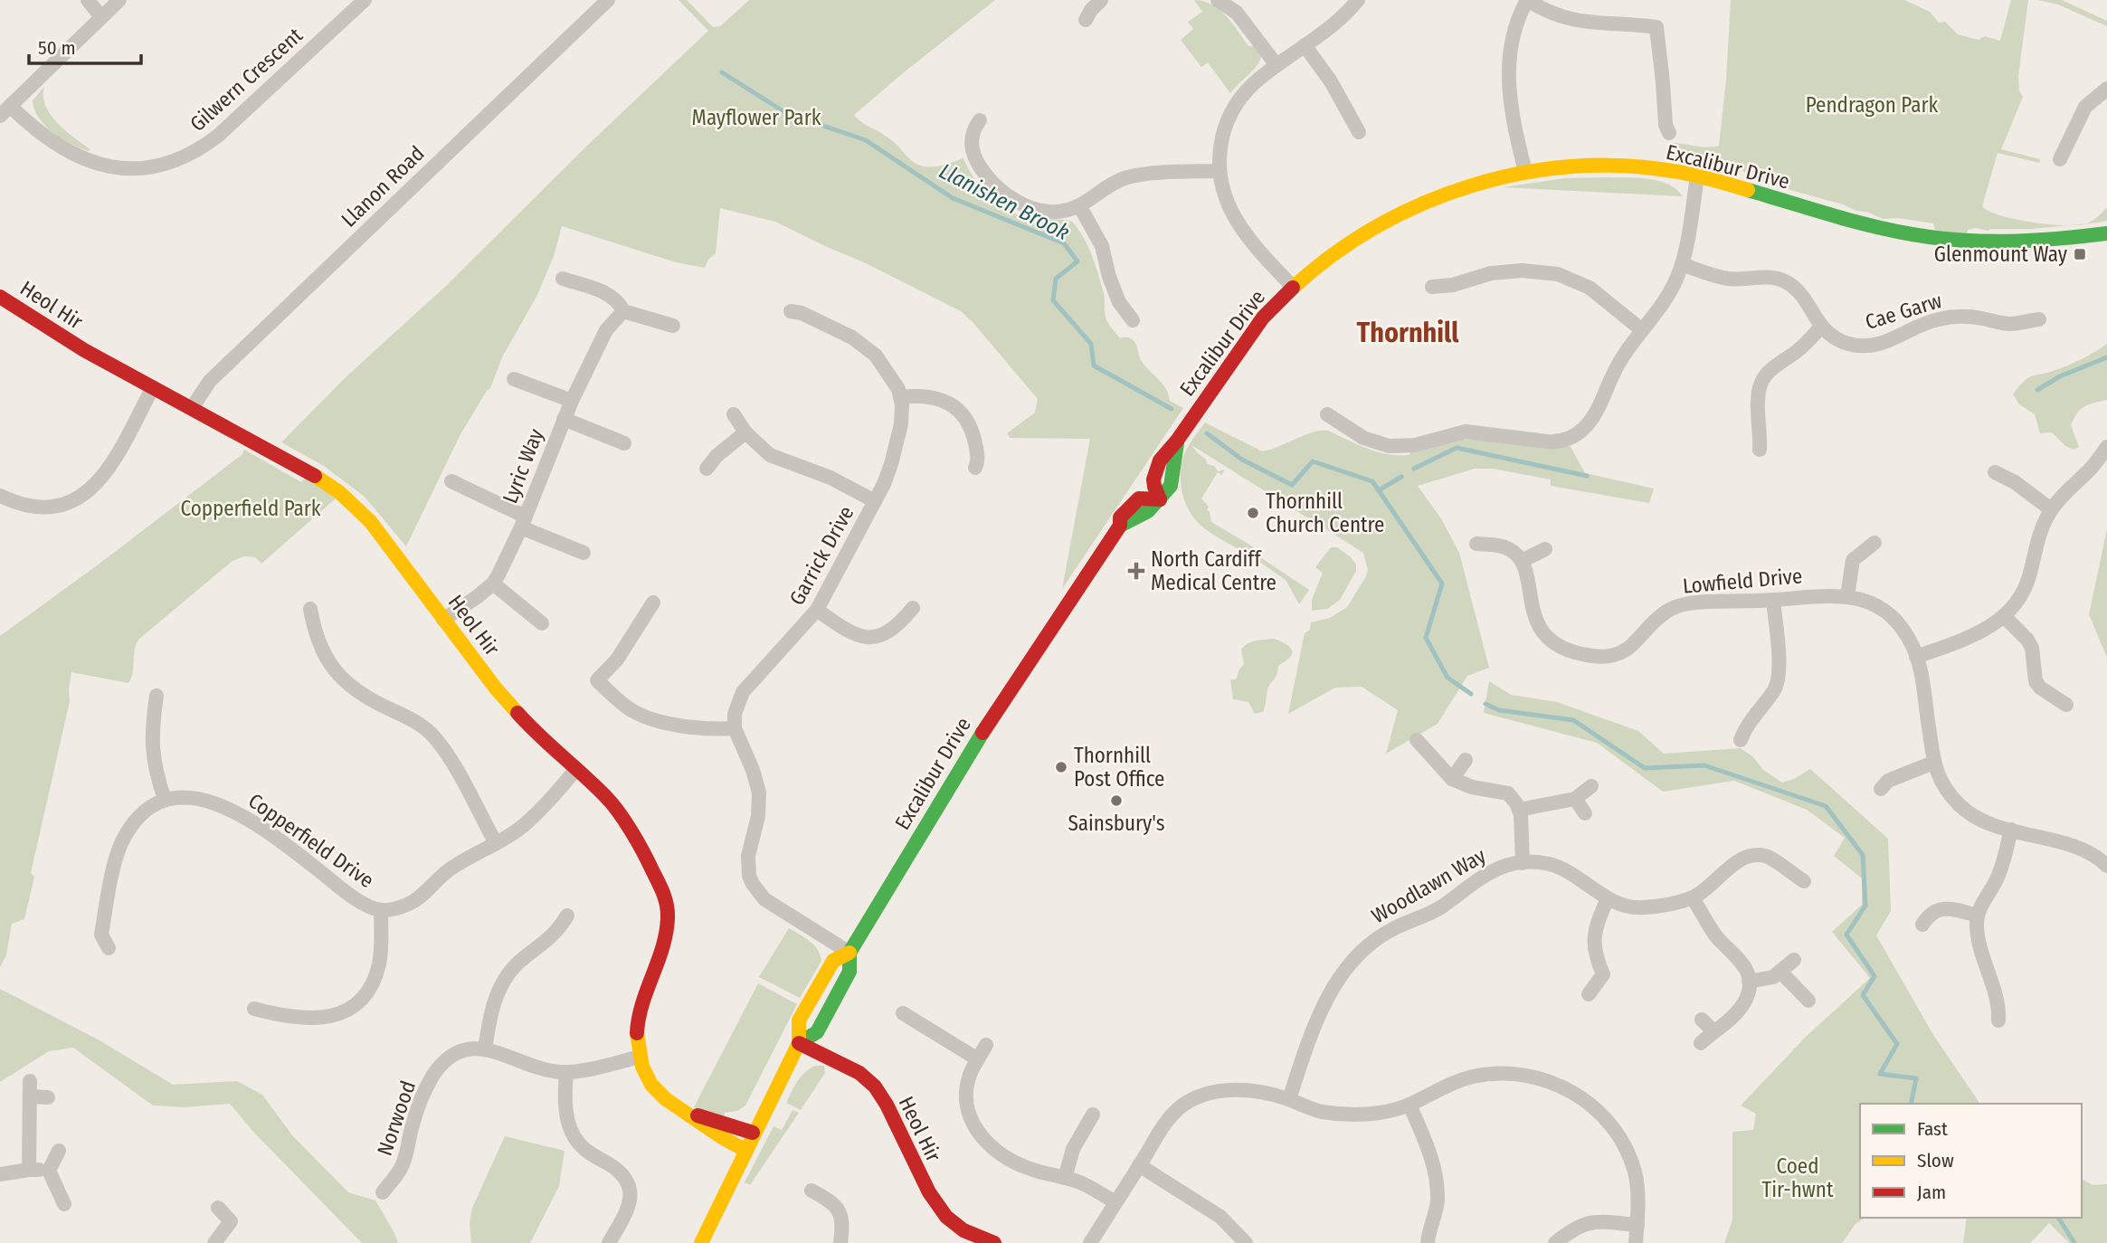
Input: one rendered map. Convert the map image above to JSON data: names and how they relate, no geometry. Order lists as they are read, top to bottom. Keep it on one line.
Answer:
{"streets":{"street":["Gilwern Crescent","Excalibur Drive","Llanon Road","Heol Hir","Cae Garw","Lyric Way","Garrick Drive","Lowfield Drive","Copperfield Drive","Woodlawn Way","Norwood"]},"crossings":[["Excalibur Drive","Heol Hir"],["Llanon Road","Heol Hir"],["Heol Hir","Lyric Way"],["Heol Hir","Copperfield Drive"],["Heol Hir","Norwood"]],"districts":["Thornhill"],"water":["Llanishen Brook"],"parks":["Pendragon Park","Mayflower Park","Copperfield Park","Coed Tir-hwnt"],"places":{"transit":["Glenmount Way"],"other":["Thornhill Church Centre","Thornhill Post Office","Sainsbury's"],"health":["North Cardiff Medical Centre"]},"legend":["Fast","Slow","Jam"],"scale_bar":"50 m"}
